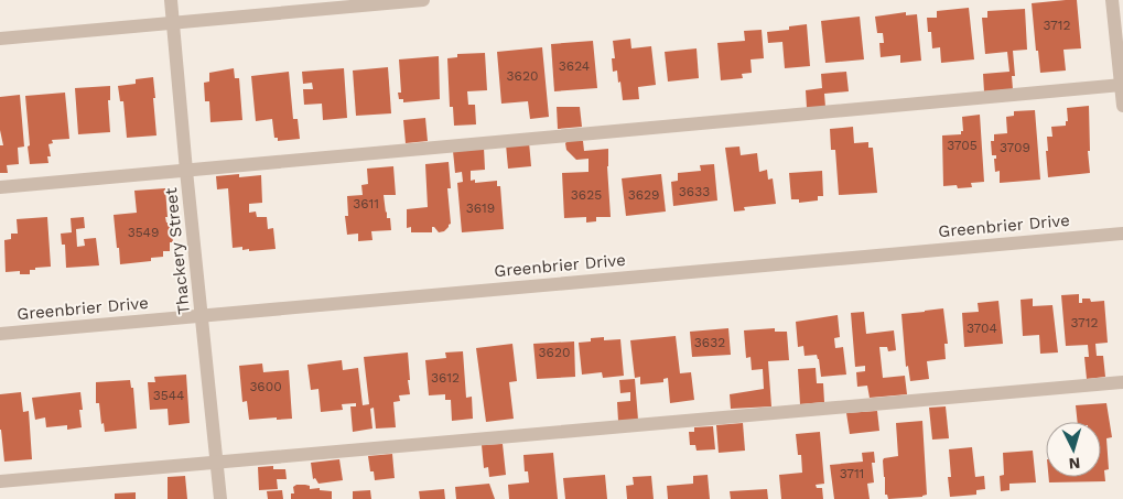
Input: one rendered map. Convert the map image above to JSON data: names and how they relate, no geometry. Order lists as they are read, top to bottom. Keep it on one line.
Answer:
{"streets":{"street":["Greenbrier Drive","Thackery Street"]},"crossings":[["Greenbrier Drive","Thackery Street"]],"house_numbers":["3712","3624","3620","3705","3709","3633","3625","3629","3611","3619","3549","3712","3704","3632","3620","3612","3600","3544","3711"],"north":"bottom"}
